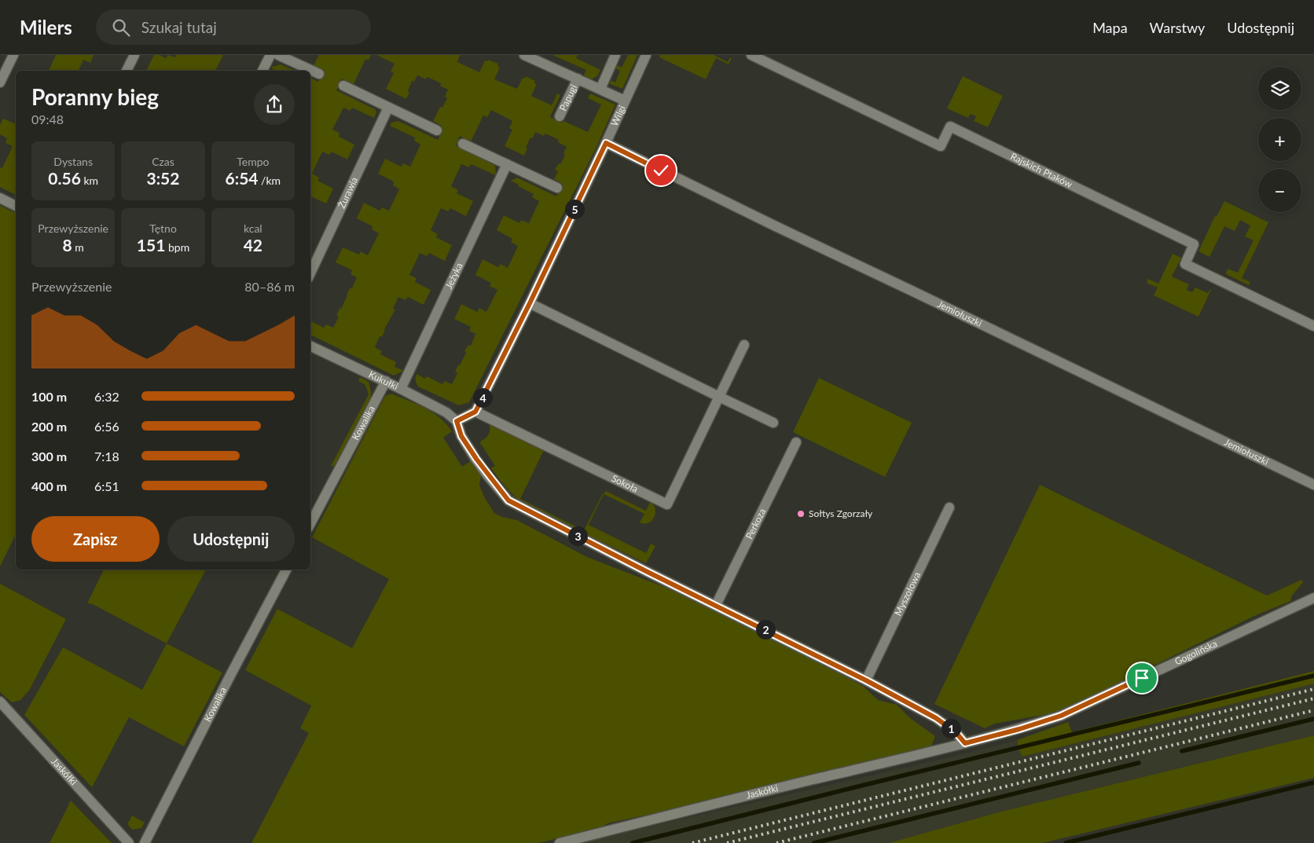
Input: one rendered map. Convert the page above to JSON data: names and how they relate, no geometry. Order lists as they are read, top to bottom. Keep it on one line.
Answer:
{"streets":{"street":["Papugi","Wilgi","Rajskich Ptaków","Żurawia","Jeżyka","Jemiołuszki","Kukułki","Kowalika","Sokoła","Perkoza","Myszołowa","Gogolińska","Jaskółki"]},"crossings":[["Papugi","Wilgi"],["Wilgi","Jemiołuszki"],["Wilgi","Sokoła"],["Jeżyka","Kukułki"],["Kukułki","Kowalika"],["Gogolińska","Jaskółki"]],"places":["Sołtys Zgorzały"],"page":{"header":"Milers","search":"Szukaj tutaj","nav":["Mapa","Warstwy","Udostępnij"],"map_buttons":["+","−"],"heading":["Poranny bieg","09:48"],"stats":[["Dystans","0.56 km"],["Czas","3:52"],["Tempo","6:54 /km"],["Przewyższenie","8 m"],["Tętno","151 bpm"],["kcal","42"]],"pins":["5","4","3","2","1"],"chart":["Przewyższenie","80–86 m"],"list":[{"name":"100 m","note":"6:32"},{"name":"200 m","note":"6:56"},{"name":"300 m","note":"7:18"},{"name":"400 m","note":"6:51"}],"buttons":["Zapisz","Udostępnij"]}}
